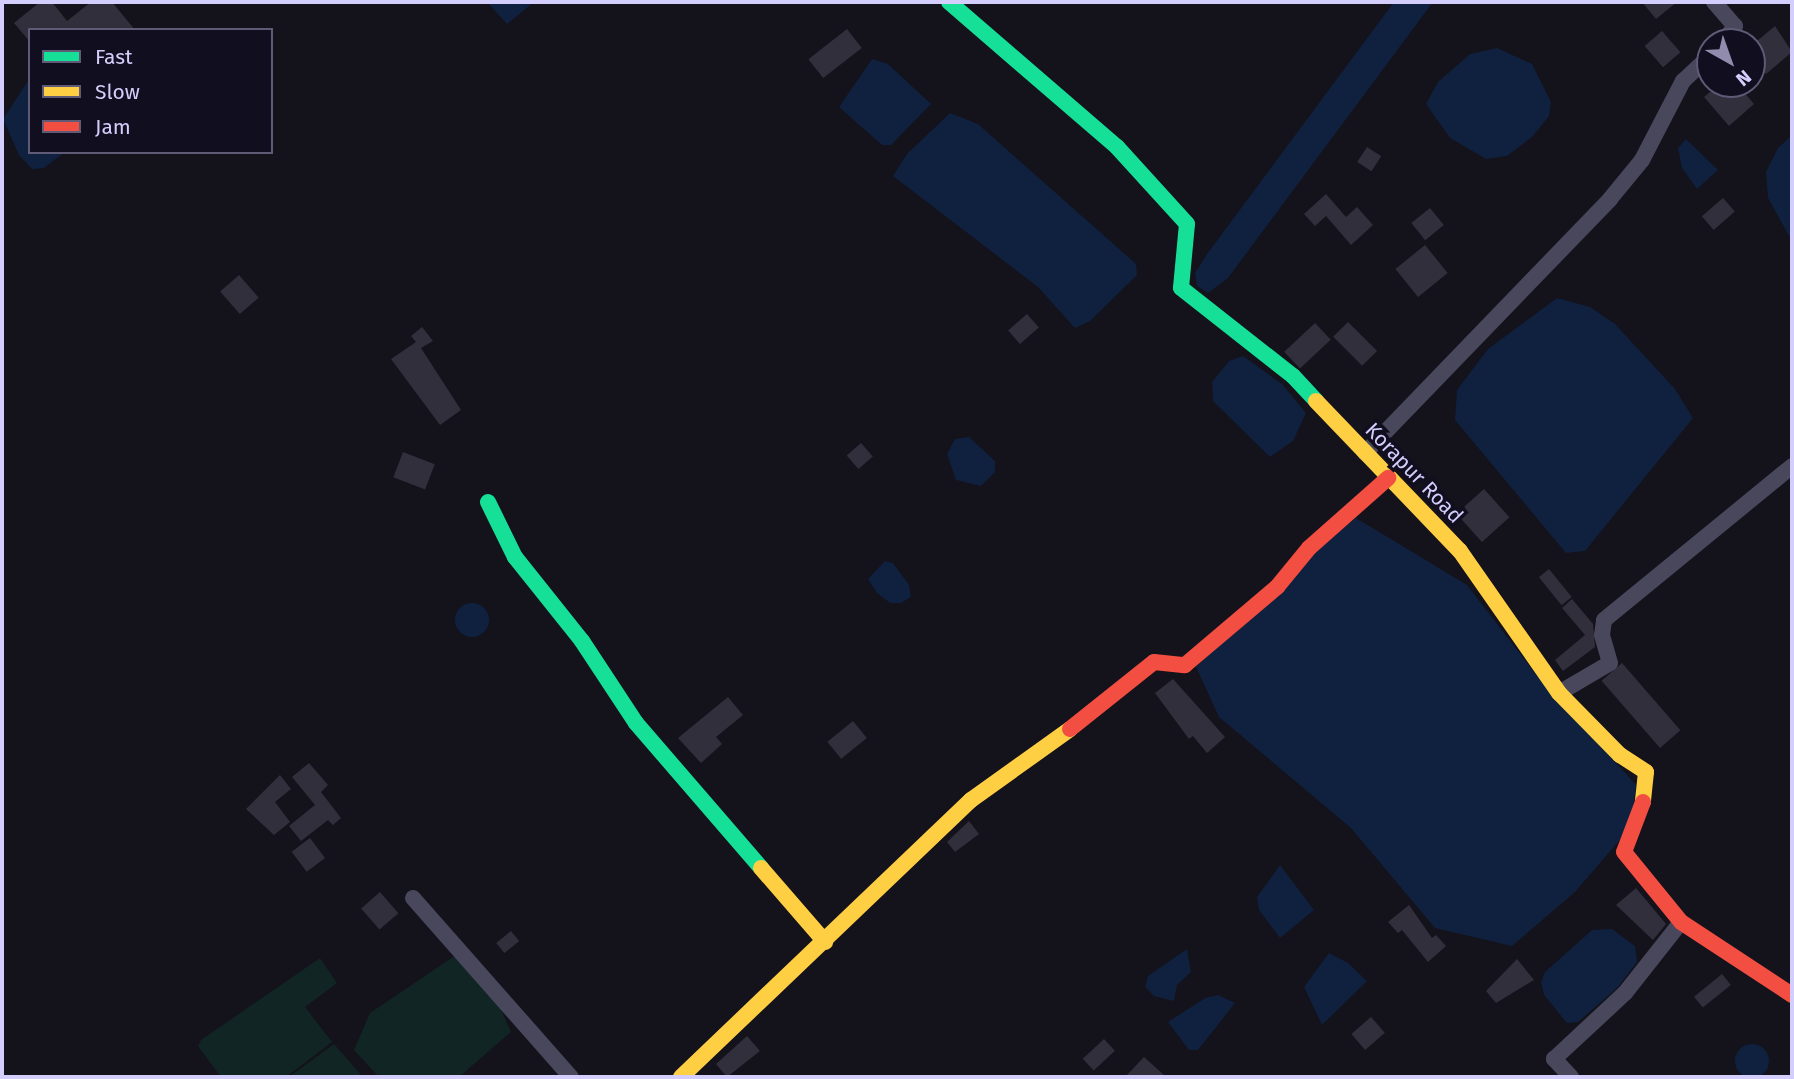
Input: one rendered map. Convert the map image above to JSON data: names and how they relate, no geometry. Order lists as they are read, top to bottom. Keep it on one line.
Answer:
{"streets":{"street":["Korapur Road"]},"legend":["Fast","Slow","Jam"],"north":"bottom right"}
